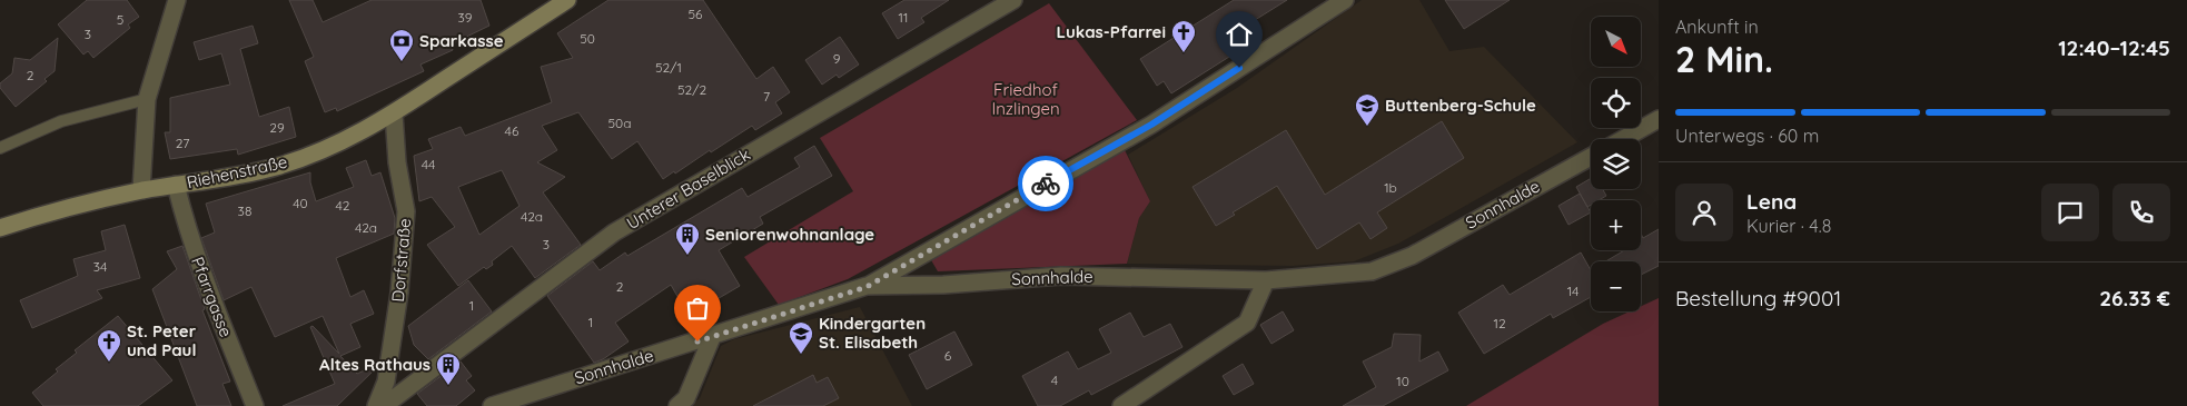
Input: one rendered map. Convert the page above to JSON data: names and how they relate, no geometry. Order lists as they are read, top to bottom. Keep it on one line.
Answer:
{"streets":{"street":["Riehenstraße","Unterer Baselblick","Sonnhalde","Dorfstraße","Pfarrgasse"]},"crossings":[["Riehenstraße","Dorfstraße"],["Riehenstraße","Pfarrgasse"]],"parks":["Friedhof Inzlingen"],"places":{"church":["Lukas-Pfarrei","St. Peter und Paul"],"bank":["Sparkasse"],"school or university":["Buttenberg-Schule","Kindergarten St. Elisabeth"],"building":["Seniorenwohnanlage","Altes Rathaus"]},"house_numbers":["56","39","11","5","3","50","9","52/1","2","52/2","7","50a","29","46","27","44","1b","40","42","38","42a","42a","3","34","2","14","1","1","12","6","4","10"],"north":"bottom right","page":{"heading":["2 Min.","Ankunft in","12:40–12:45"],"panel":["Lena","Kurier · 4.8","Bestellung #9001","26.33 €"],"map_buttons":["+","−"],"bar":"Unterwegs · 60 m"}}
